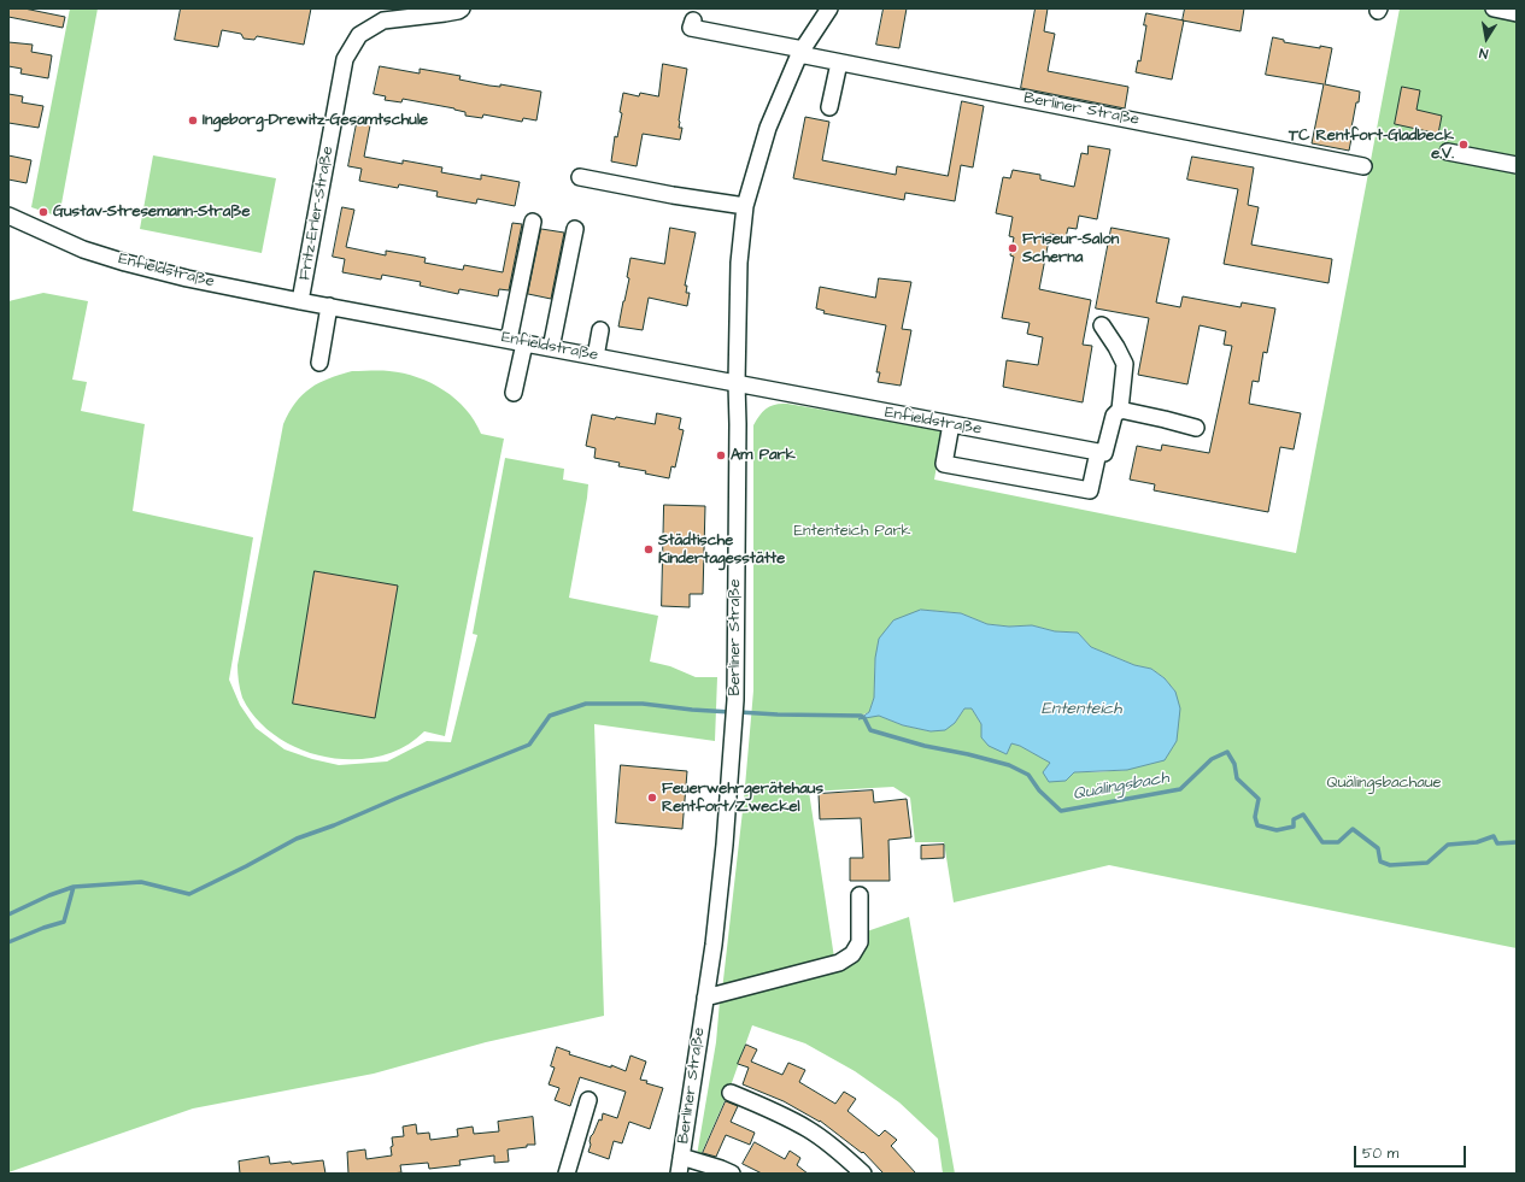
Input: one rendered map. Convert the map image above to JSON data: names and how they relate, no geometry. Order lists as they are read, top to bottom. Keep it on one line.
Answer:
{"streets":{"street":["Berliner Straße","Fritz-Erler-Straße","Enfieldstraße"]},"crossings":[["Berliner Straße","Enfieldstraße"],["Fritz-Erler-Straße","Enfieldstraße"]],"water":["Ententeich","Quälingsbach"],"parks":["Ententeich Park","Quälingsbachaue"],"places":["Ingeborg-Drewitz-Gesamtschule","TC Rentfort-Gladbeck e.V.","Gustav-Stresemann-Straße","Friseur-Salon Scherna","Am Park","Städtische Kindertagesstätte","Feuerwehrgerätehaus Rentfort/Zweckel"],"scale_bar":"50 m","north":"bottom"}
